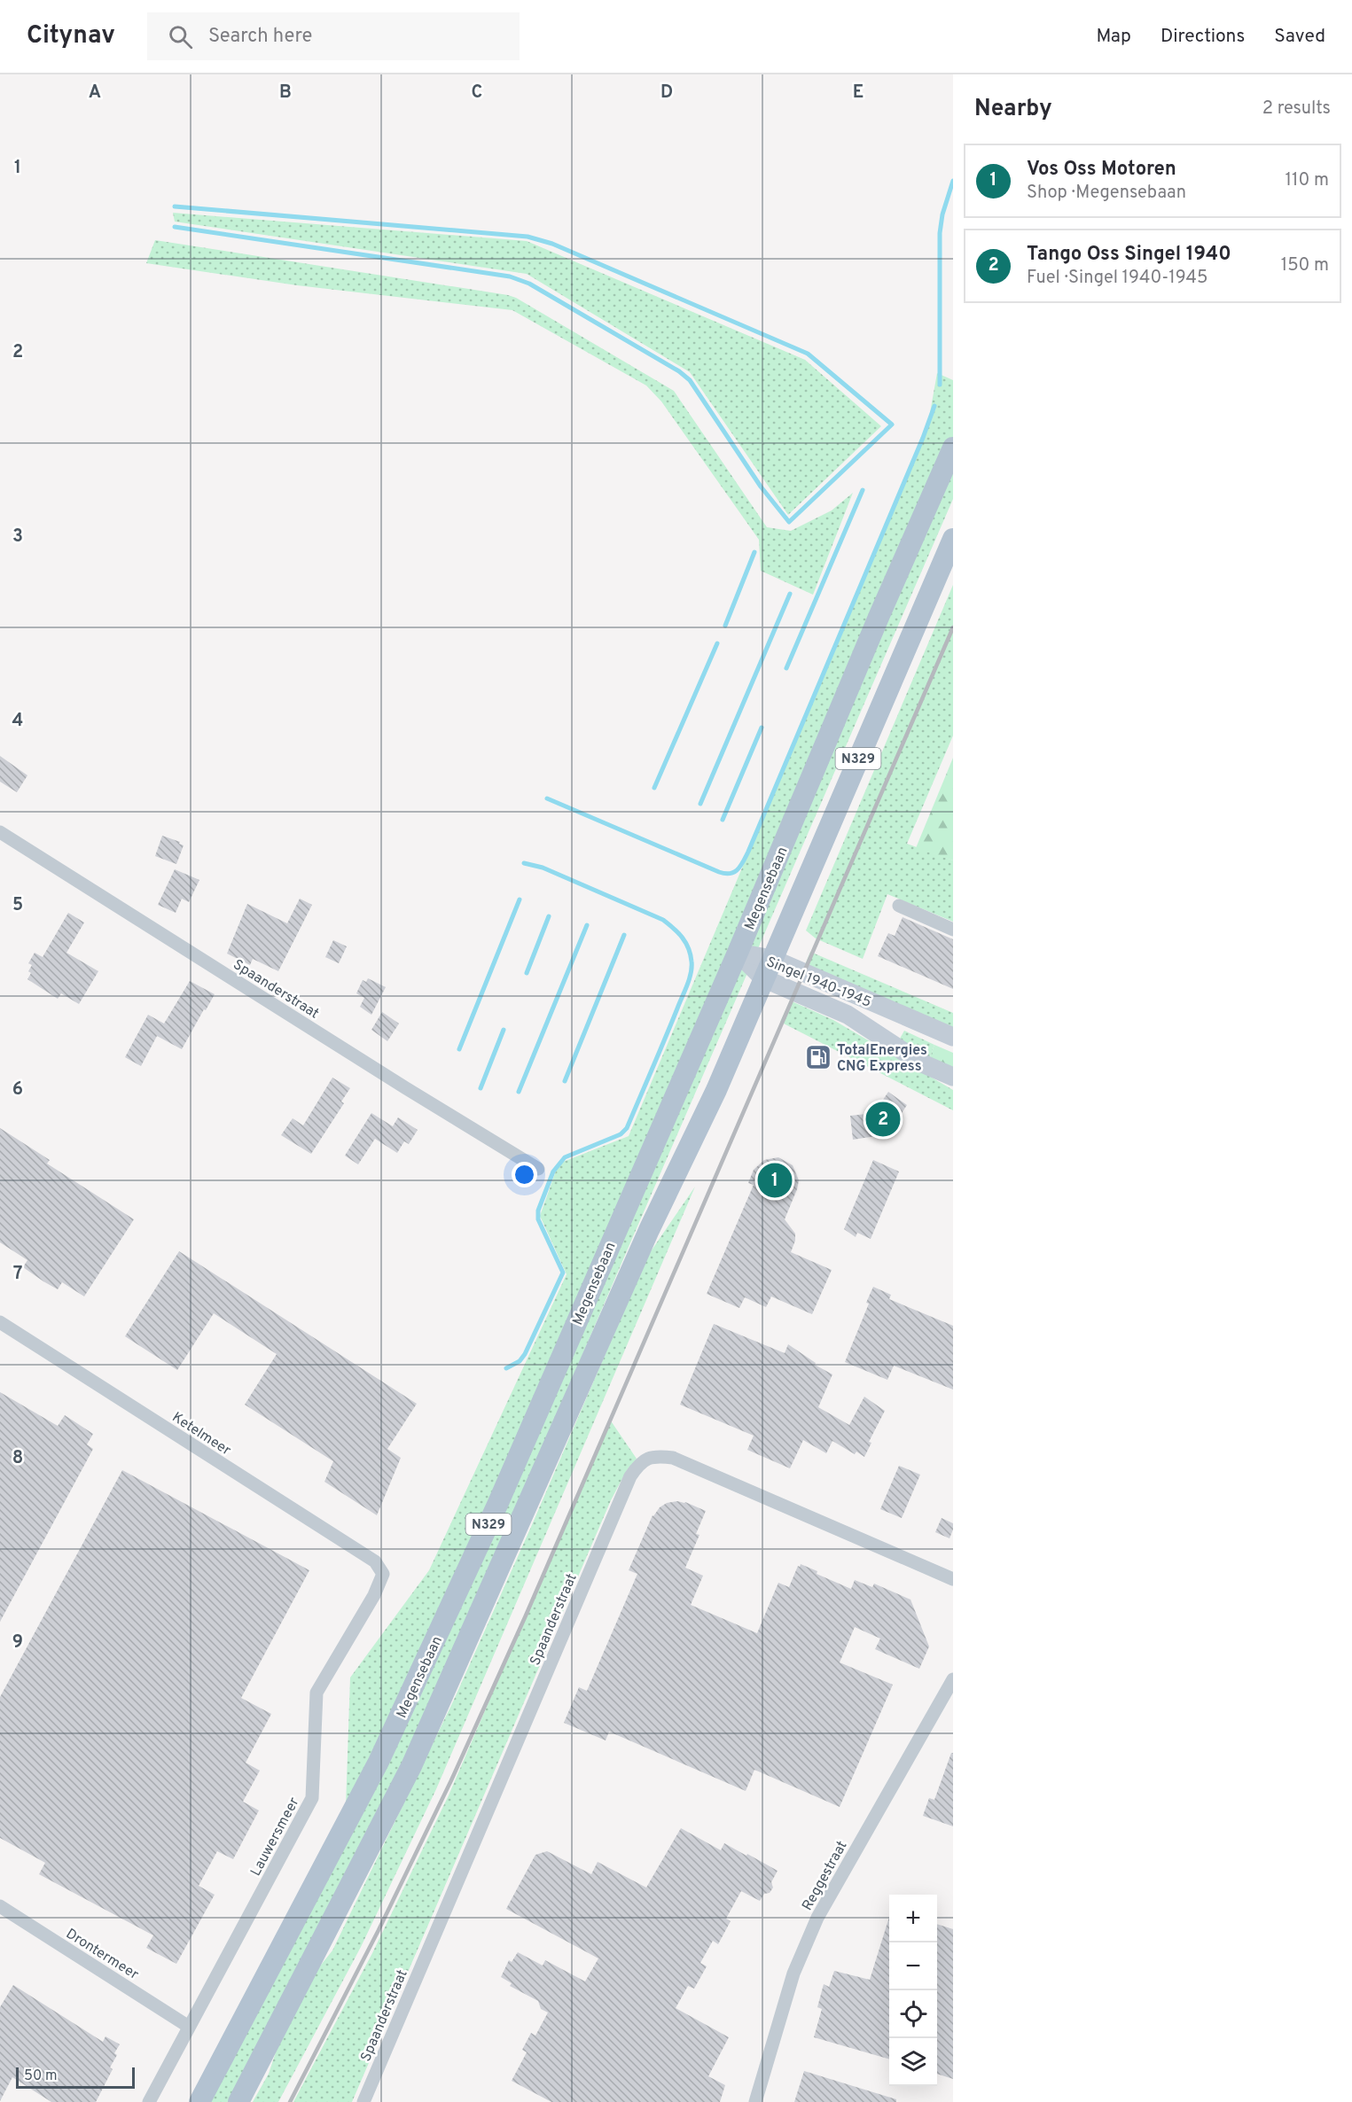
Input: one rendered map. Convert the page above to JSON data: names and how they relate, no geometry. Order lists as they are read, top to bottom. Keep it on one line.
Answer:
{"streets":{"main road":["N329","Megensebaan","Singel 1940-1945"],"street":["Spaanderstraat","Ketelmeer","Lauwersmeer","Reggestraat","Drontermeer"]},"crossings":[["Megensebaan","Singel 1940-1945"],["Ketelmeer","Lauwersmeer"],["Lauwersmeer","Drontermeer"]],"places":{"fuel station":["TotalEnergies CNG Express"]},"scale_bar":"50 m","page":{"header":"Citynav","search":"Search here","nav":["Map","Directions","Saved"],"heading":["Nearby","2 results"],"list":[{"mark":"1","name":"Vos Oss Motoren","note":"Shop · Megensebaan","value":"110 m"},{"mark":"2","name":"Tango Oss Singel 1940","note":"Fuel · Singel 1940-1945","value":"150 m"}],"pins":["2","1"],"map_buttons":["+","−"],"scale":"50 m"},"grid":{"columns":["A","B","C","D","E"],"rows":["1","2","3","4","5","6","7","8","9"]}}
